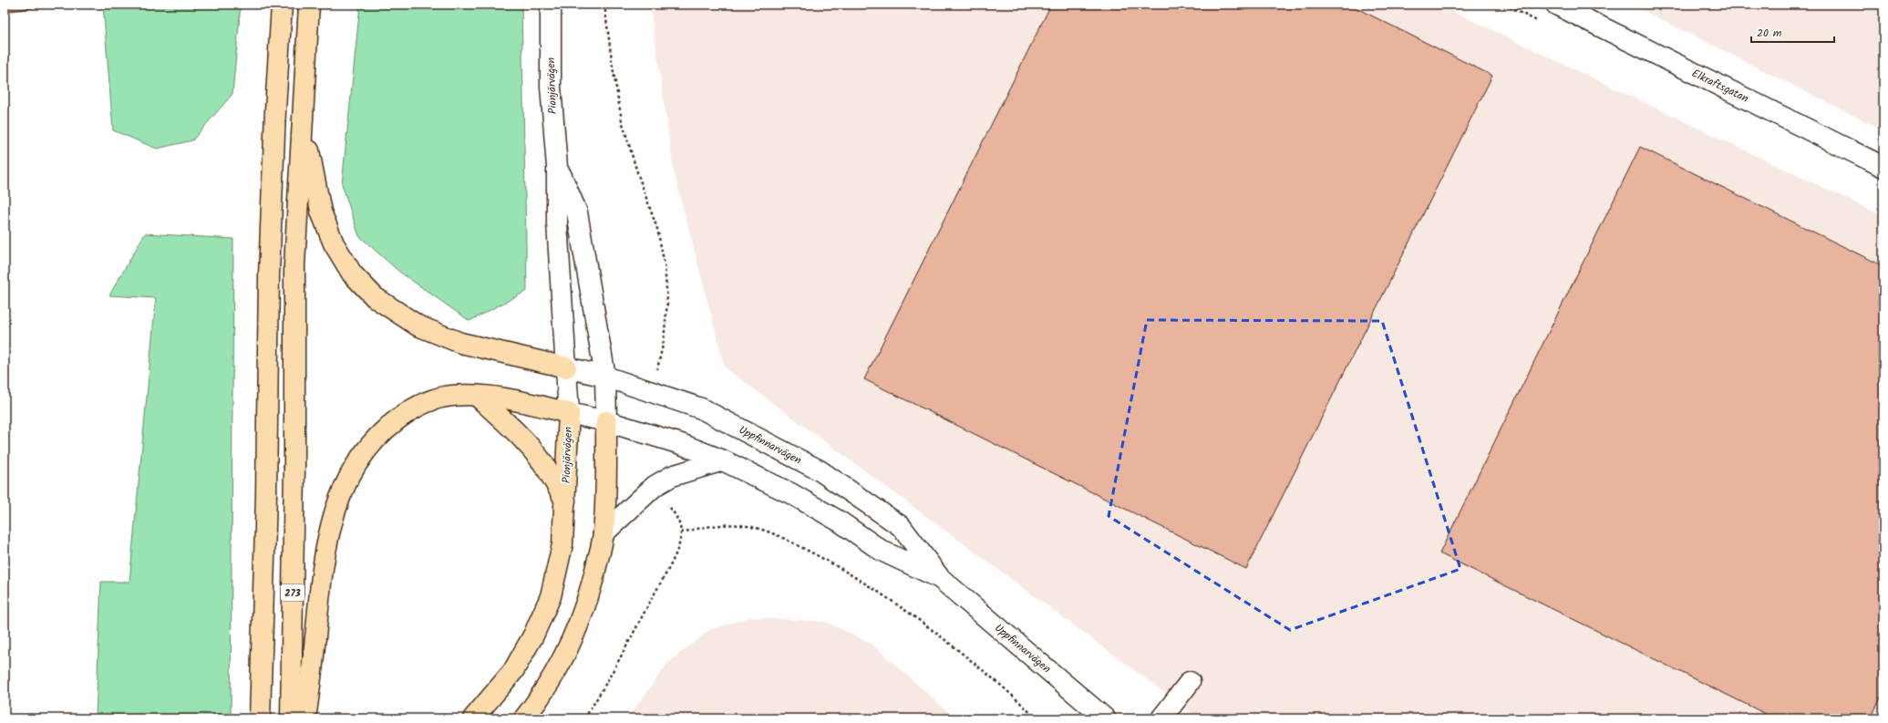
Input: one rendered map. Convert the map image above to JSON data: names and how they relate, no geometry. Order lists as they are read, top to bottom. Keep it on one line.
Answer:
{"streets":{"main road":["Pionjärvägen","273"],"street":["Elkraftsgatan","Uppfinnarvägen"]},"crossings":[["Pionjärvägen","Uppfinnarvägen"]],"scale_bar":"20 m"}
